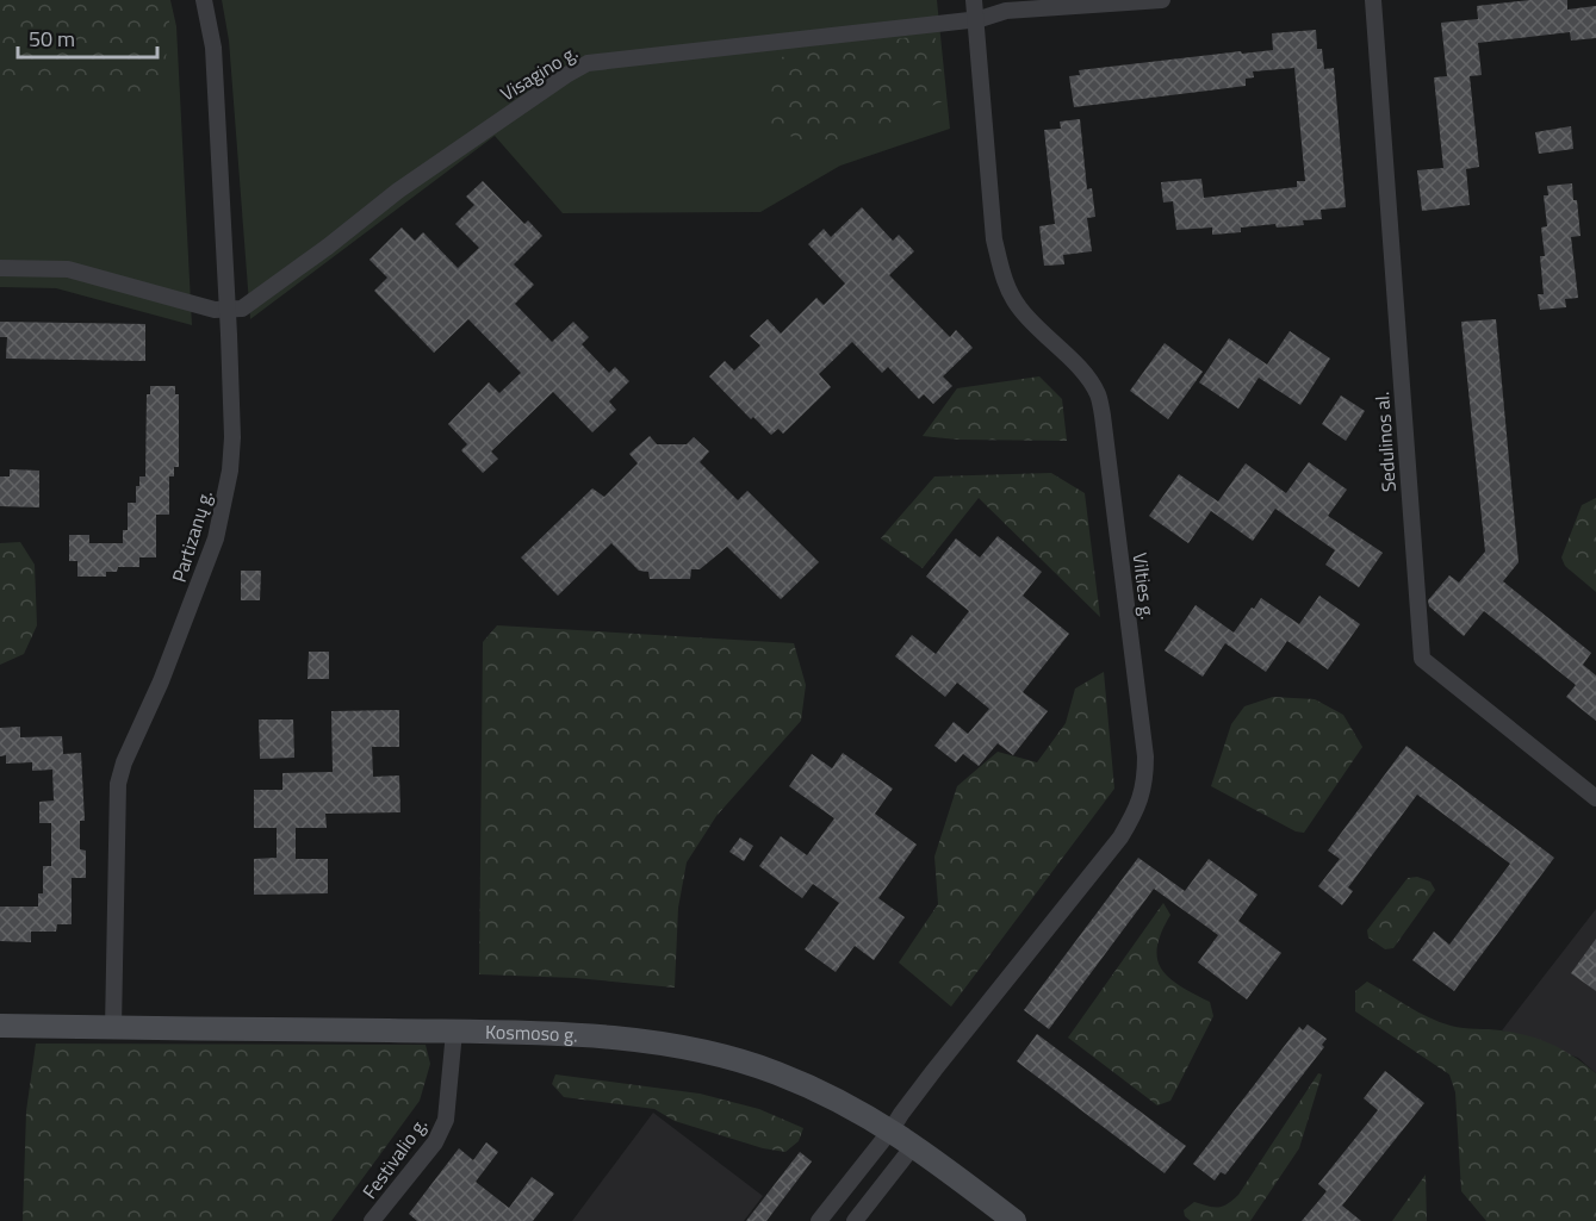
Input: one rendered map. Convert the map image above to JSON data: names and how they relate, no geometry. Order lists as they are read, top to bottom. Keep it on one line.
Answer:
{"streets":{"main road":["Kosmoso g."],"street":["Visagino g.","Sedulinos al.","Partizanų g.","Vilties g.","Festivalio g."]},"crossings":[["Visagino g.","Partizanų g."],["Visagino g.","Vilties g."],["Partizanų g.","Kosmoso g."],["Vilties g.","Kosmoso g."],["Kosmoso g.","Festivalio g."]],"scale_bar":"50 m"}
